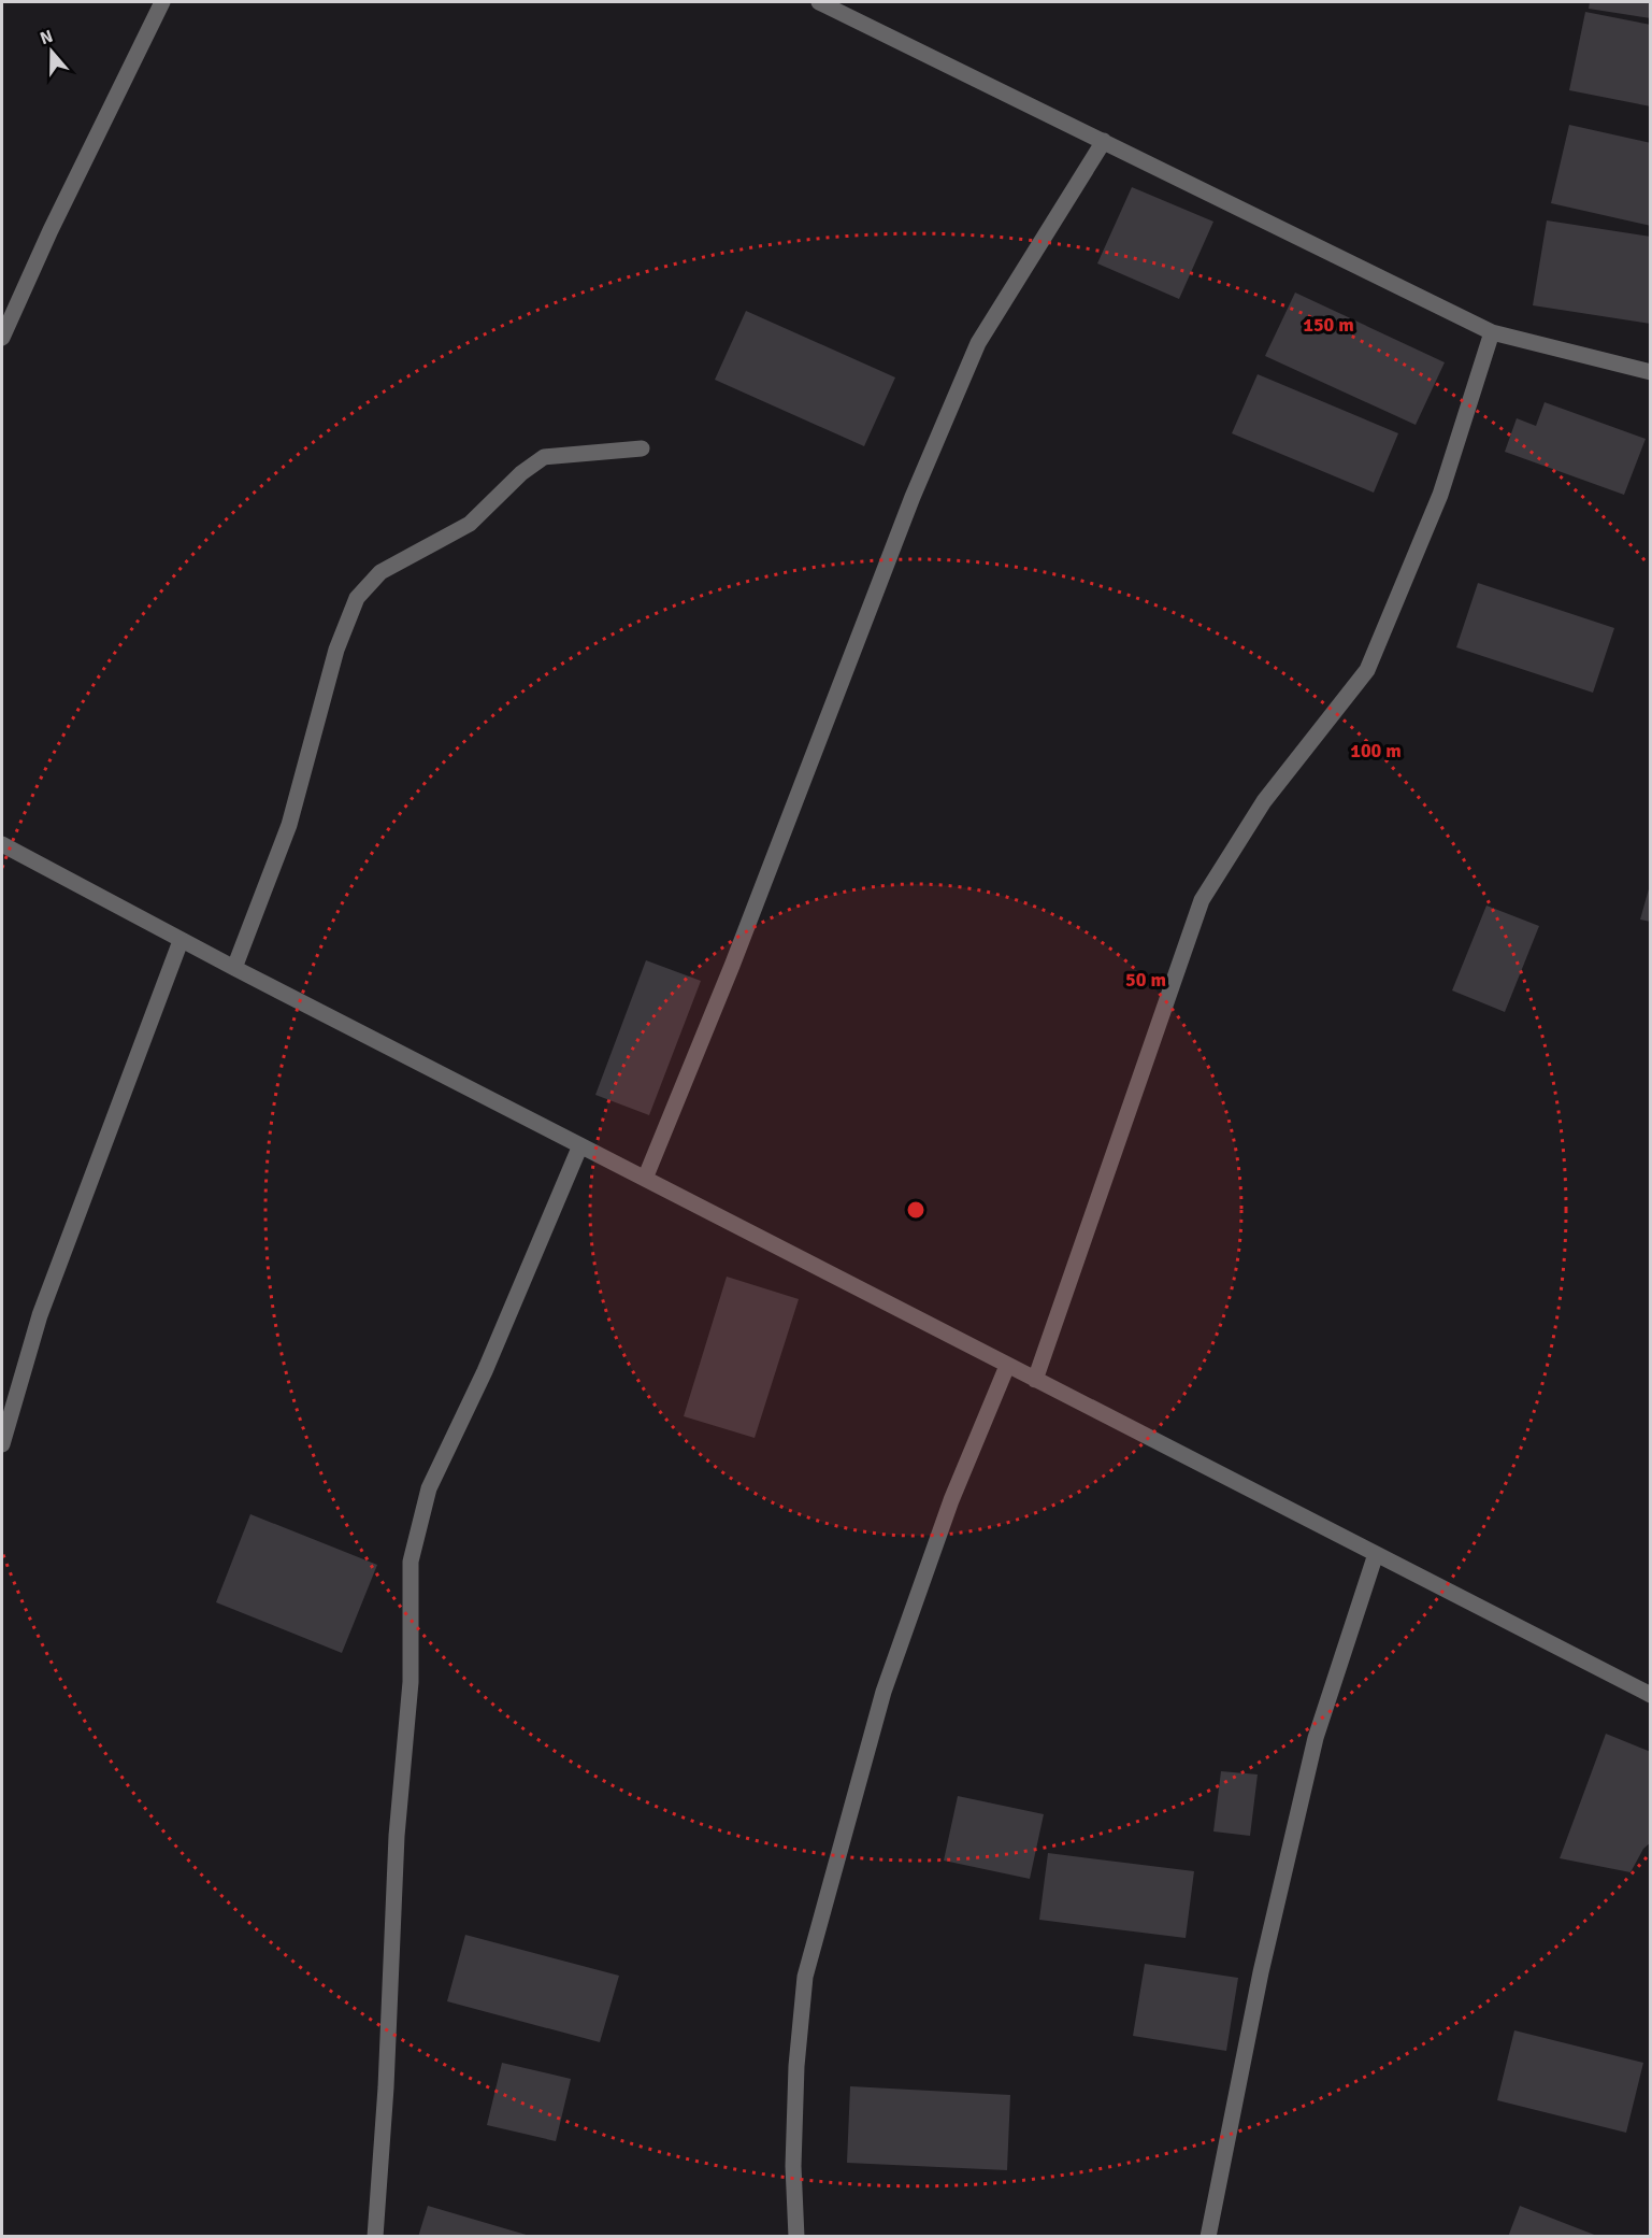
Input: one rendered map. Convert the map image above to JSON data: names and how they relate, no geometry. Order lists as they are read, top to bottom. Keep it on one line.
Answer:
{"north":"top","rings":["150 m","100 m","50 m"]}
